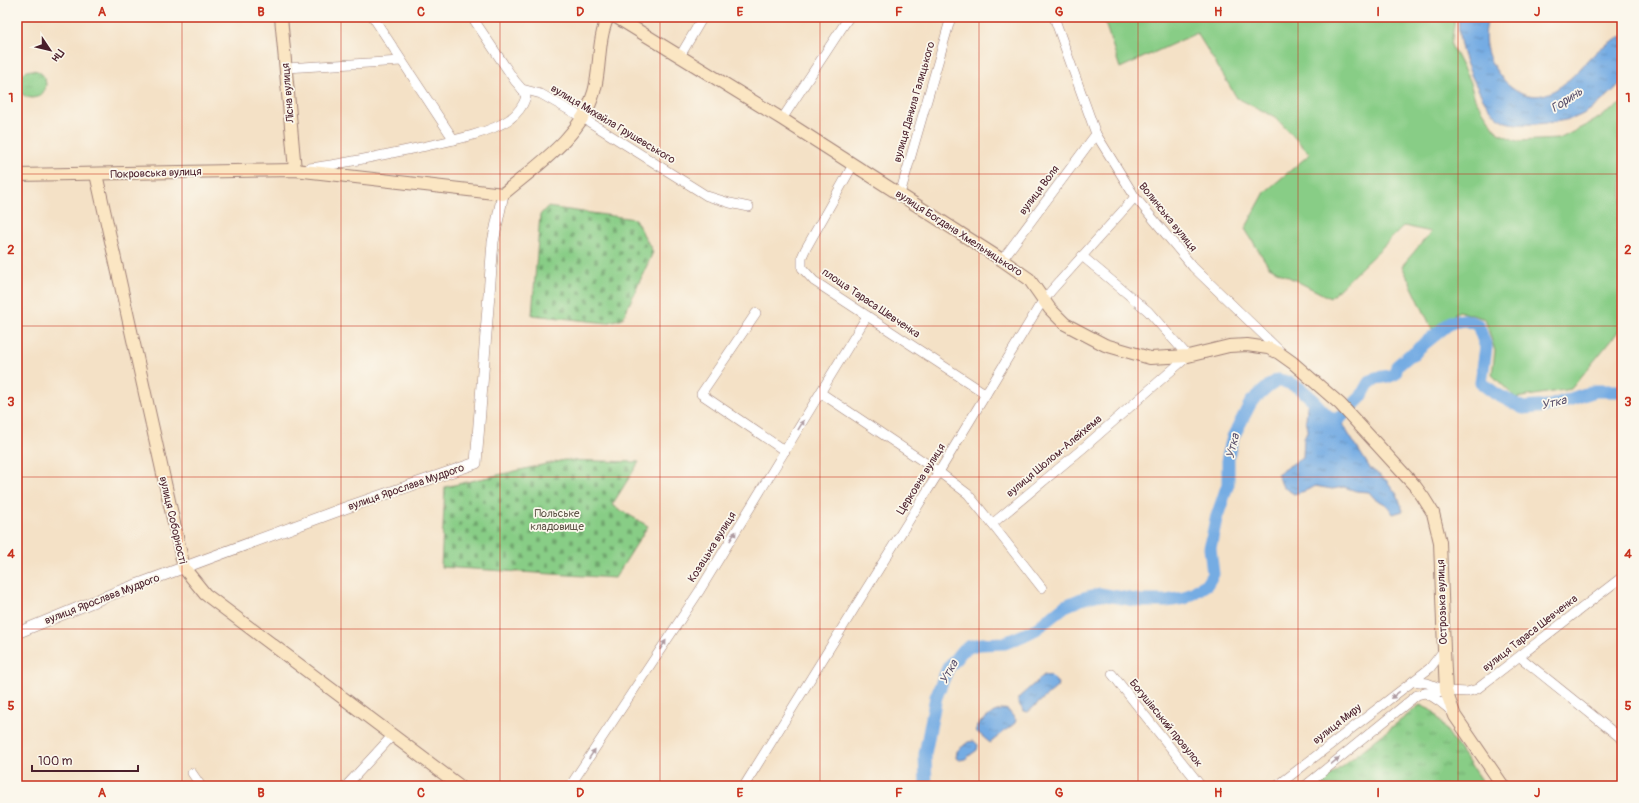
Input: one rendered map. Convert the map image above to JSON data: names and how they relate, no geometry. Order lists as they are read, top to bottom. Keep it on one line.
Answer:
{"streets":{"main road":["Лісна вулиця","Покровська вулиця","вулиця Богдана Хмельницького","вулиця Соборності","Острозька вулиця"],"street":["вулиця Данила Галицького","вулиця Михайла Грушевського","вулиця Воля","Волинська вулиця","площа Тараса Шевченка","вулиця Шолом-Алейхема","Церковна вулиця","вулиця Ярослава Мудрого","Козацька вулиця","вулиця Тараса Шевченка","Богушівський провулок","вулиця Миру"]},"crossings":[["Лісна вулиця","Покровська вулиця"],["вулиця Данила Галицького","вулиця Богдана Хмельницького"],["вулиця Михайла Грушевського","Покровська вулиця"],["Покровська вулиця","вулиця Ярослава Мудрого"],["Покровська вулиця","вулиця Соборності"],["вулиця Воля","Волинська вулиця"],["вулиця Воля","вулиця Богдана Хмельницького"],["Волинська вулиця","вулиця Богдана Хмельницького"],["Волинська вулиця","Церковна вулиця"],["вулиця Богдана Хмельницького","площа Тараса Шевченка"],["вулиця Богдана Хмельницького","вулиця Шолом-Алейхема"],["вулиця Богдана Хмельницького","Церковна вулиця"],["вулиця Богдана Хмельницького","Острозька вулиця"],["площа Тараса Шевченка","Церковна вулиця"],["площа Тараса Шевченка","Козацька вулиця"],["вулиця Ярослава Мудрого","вулиця Соборності"],["Острозька вулиця","вулиця Тараса Шевченка"],["Острозька вулиця","вулиця Миру"]],"one_way":["Козацька вулиця"],"water":["Горинь","Утка"],"parks":["Польське кладовище"],"scale_bar":"100 m","north":"bottom right","grid":{"columns":["A","B","C","D","E","F","G","H","I","J"],"rows":["1","2","3","4","5"]}}
